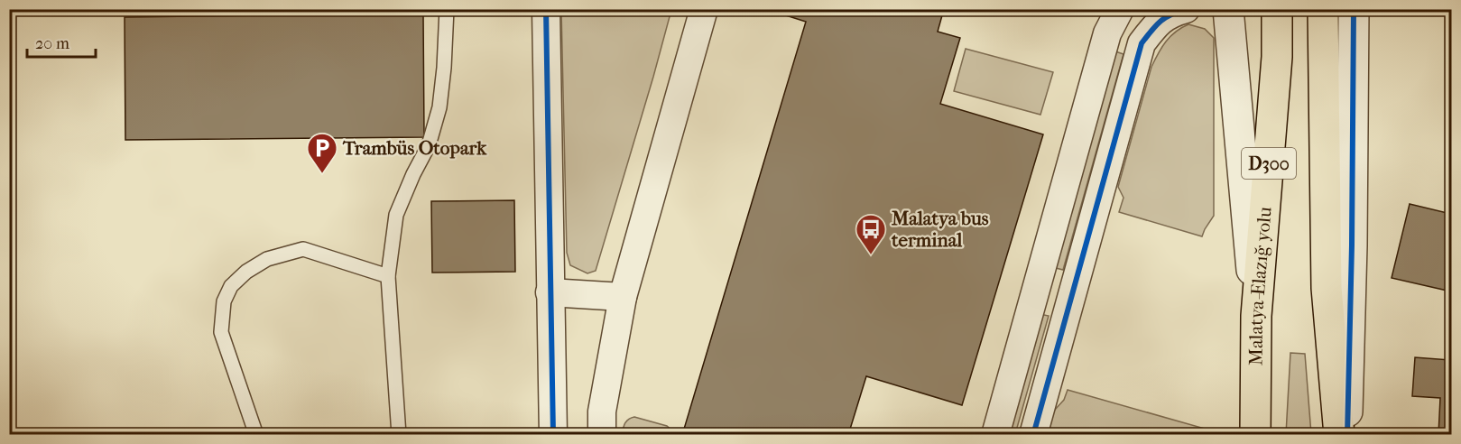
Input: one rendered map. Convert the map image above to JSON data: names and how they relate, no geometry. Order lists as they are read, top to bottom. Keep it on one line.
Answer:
{"streets":{"highway":["D300","Malatya-Elazığ yolu"]},"places":{"parking":["Trambüs Otopark"],"bus stop":["Malatya bus terminal"]},"scale_bar":"20 m"}
